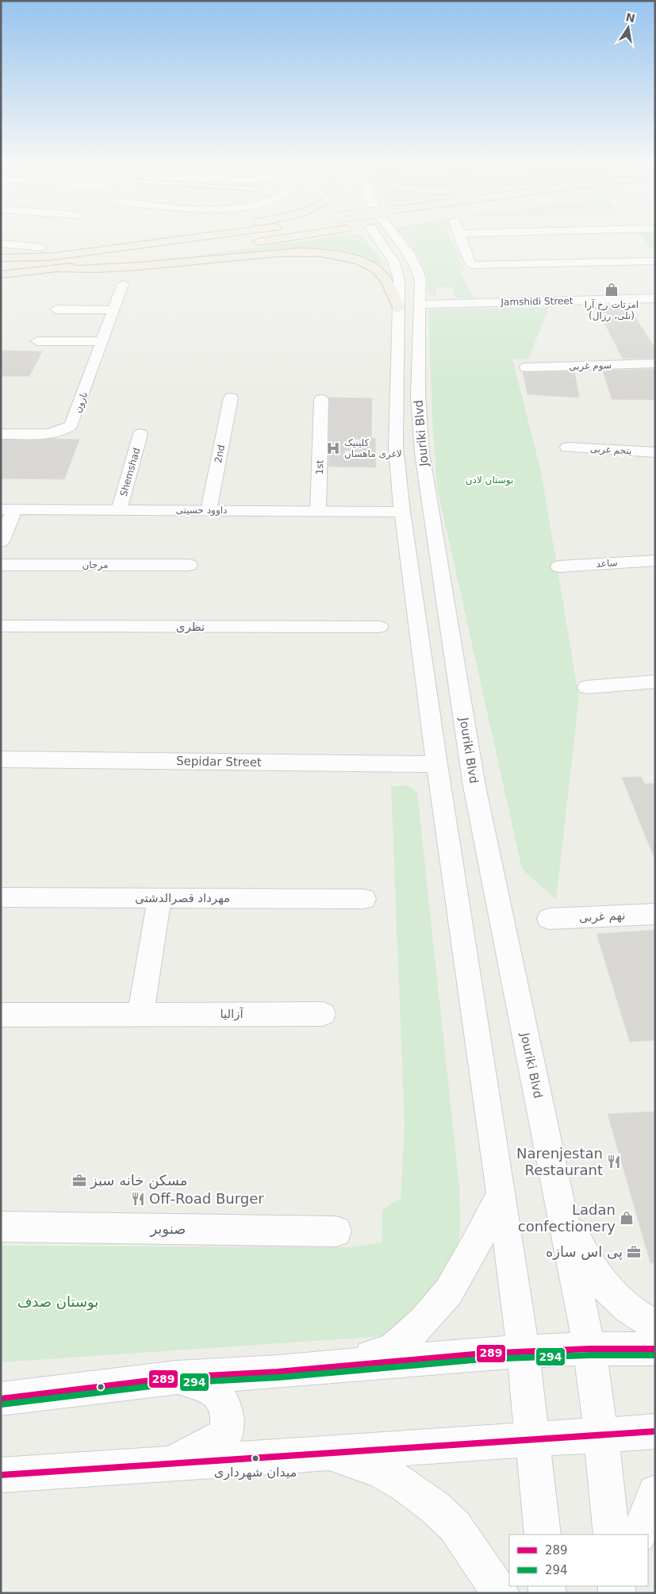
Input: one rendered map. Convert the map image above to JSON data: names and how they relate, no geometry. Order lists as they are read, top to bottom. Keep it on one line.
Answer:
{"streets":{"street":["Jamshidi Street","سوم غربی","نارون","Jouriki Blvd","پنجم غربی","2nd","1st","Shemshad","داوود حسینی","ساعد","مرجان","نظری","Sepidar Street","مهرداد قصرالدشتی","نهم غربی","آزالیا","صنوبر"]},"crossings":[["Jamshidi Street","Jouriki Blvd"],["Jouriki Blvd","داوود حسینی"],["Jouriki Blvd","Sepidar Street"],["2nd","داوود حسینی"],["1st","داوود حسینی"],["Shemshad","داوود حسینی"]],"parks":["بوستان لادن","بوستان صدف"],"places":{"shop":["امرتات رخ آرا (نلی، رزال)","Ladan confectionery"],"hospital":["کلینیک لاغری ماهسان"],"restaurant":["Narenjestan Restaurant","Off-Road Burger"],"office":["مسکن خانه سبز","پی اس سازه"],"other":["میدان شهرداری"]},"lines":["transit line 289","transit line 294"],"legend":["289","294"],"north":"top"}
